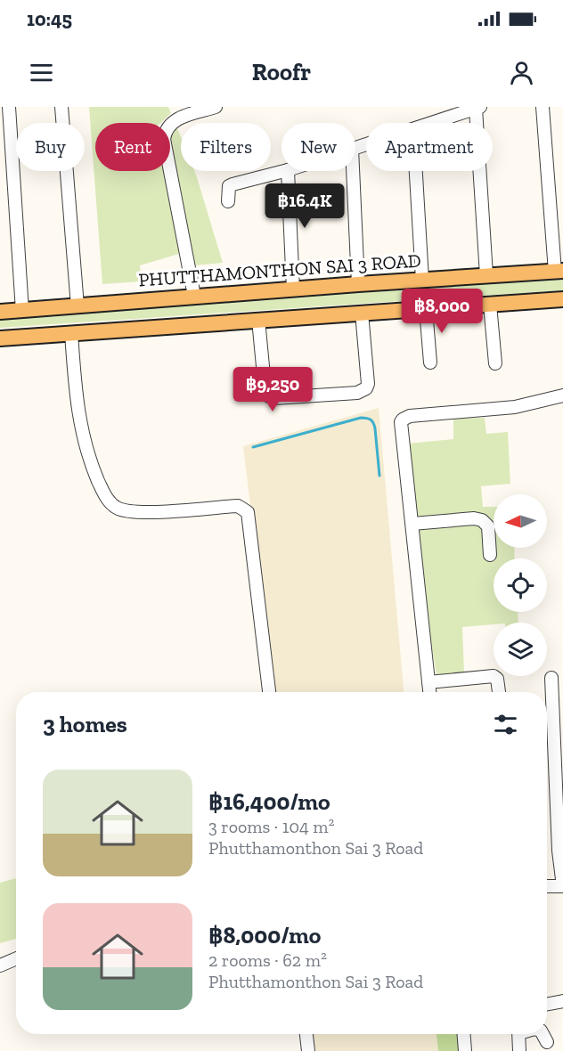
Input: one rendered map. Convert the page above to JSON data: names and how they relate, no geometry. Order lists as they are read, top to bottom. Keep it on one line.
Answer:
{"streets":{"main road":["PHUTTHAMONTHON SAI 3 ROAD"]},"north":"left","page":{"status":"10:45","header":"Roofr","chip":["Buy","Rent","Filters","New","Apartment"],"price":["฿16.4K","฿8,000","฿9,250"],"heading":"3 homes","list":[{"name":"฿16,400/mo","note":"3 rooms · 104 m² · Phutthamonthon Sai 3 Road"},{"name":"฿8,000/mo","note":"2 rooms · 62 m² · Phutthamonthon Sai 3 Road"}]}}
